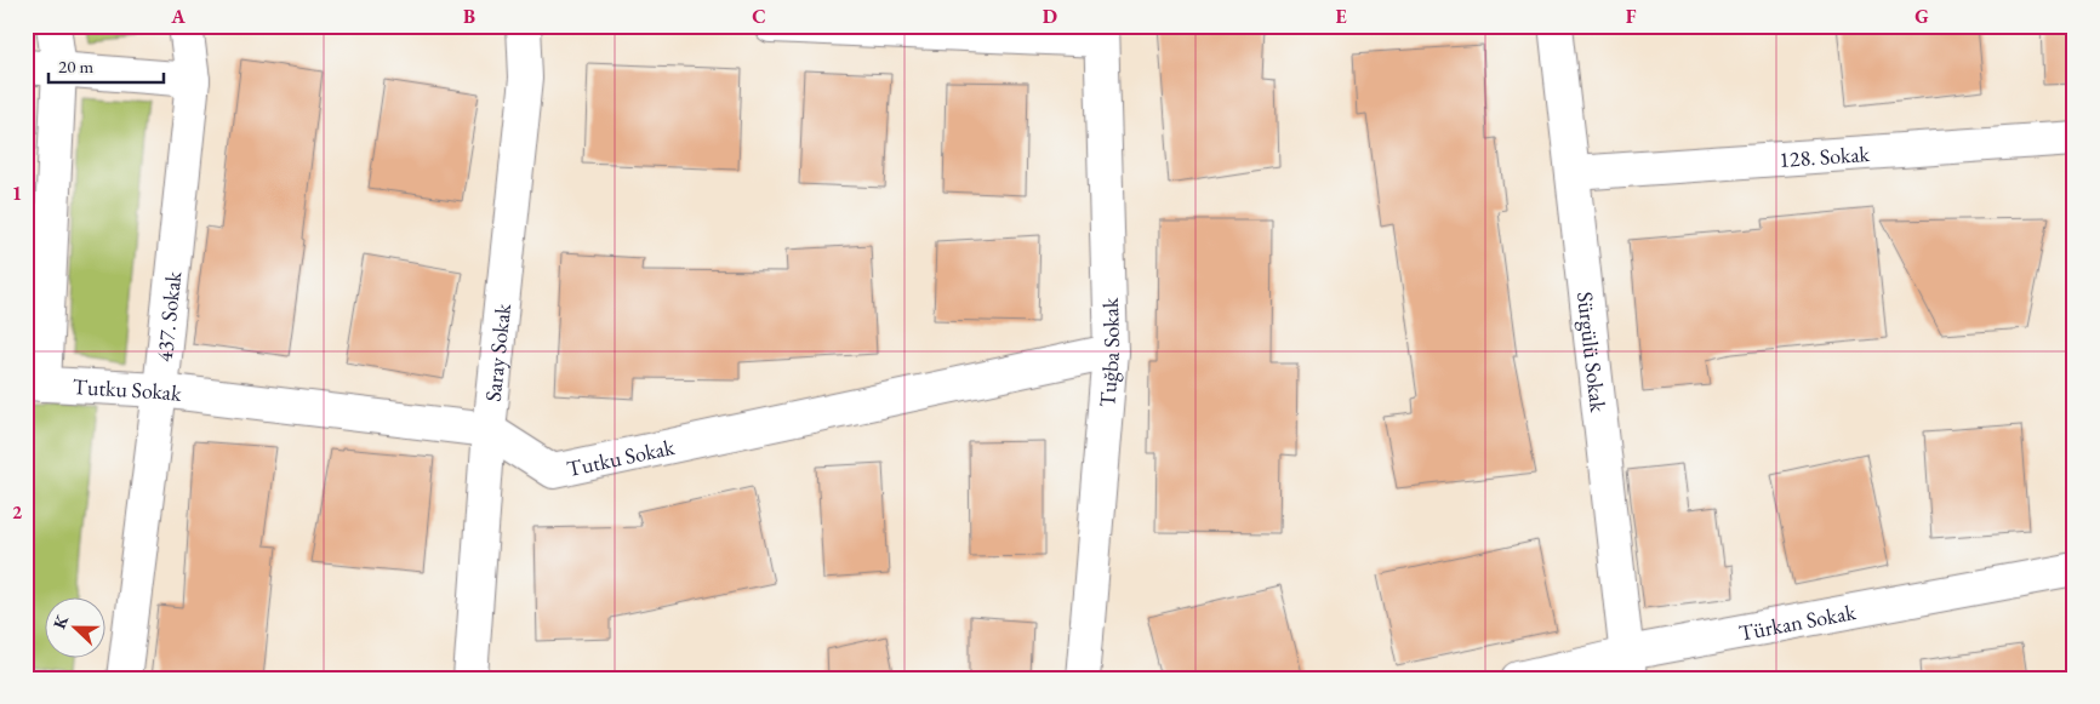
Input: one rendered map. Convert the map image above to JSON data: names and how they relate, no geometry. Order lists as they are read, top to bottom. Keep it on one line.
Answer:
{"streets":{"street":["128. Sokak","437. Sokak","Saray Sokak","Sürgülü Sokak","Tuğba Sokak","Tutku Sokak","Türkan Sokak"]},"crossings":[["128. Sokak","Sürgülü Sokak"],["437. Sokak","Tutku Sokak"],["Saray Sokak","Tutku Sokak"],["Sürgülü Sokak","Türkan Sokak"],["Tuğba Sokak","Tutku Sokak"]],"scale_bar":"20 m","north":"left","grid":{"columns":["A","B","C","D","E","F","G"],"rows":["1","2"]}}
